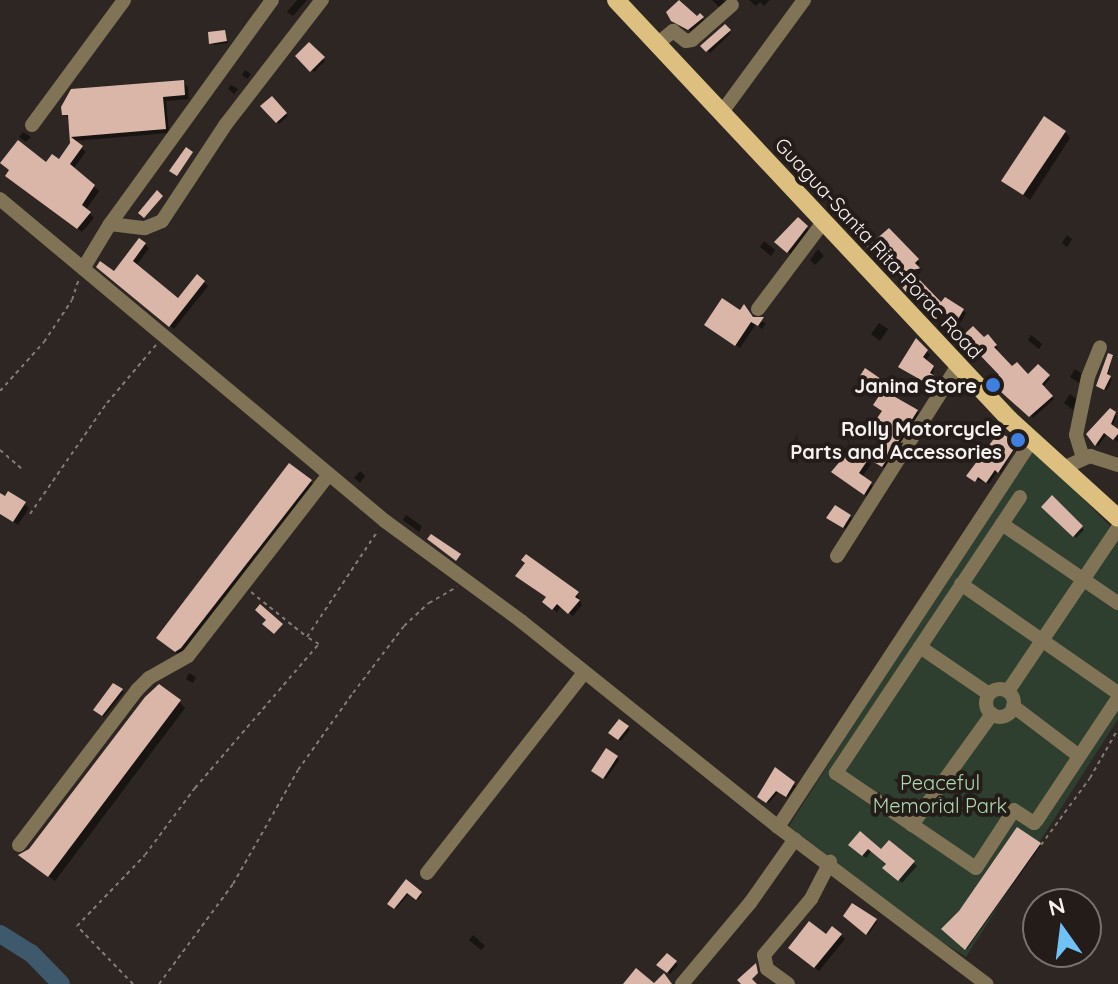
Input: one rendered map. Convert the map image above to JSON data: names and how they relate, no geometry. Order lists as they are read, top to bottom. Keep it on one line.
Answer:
{"streets":{"main road":["Guagua-Santa Rita-Porac Road"]},"parks":["Peaceful Memorial Park"],"places":["Janina Store","Rolly Motorcycle Parts and Accessories"],"north":"top"}
